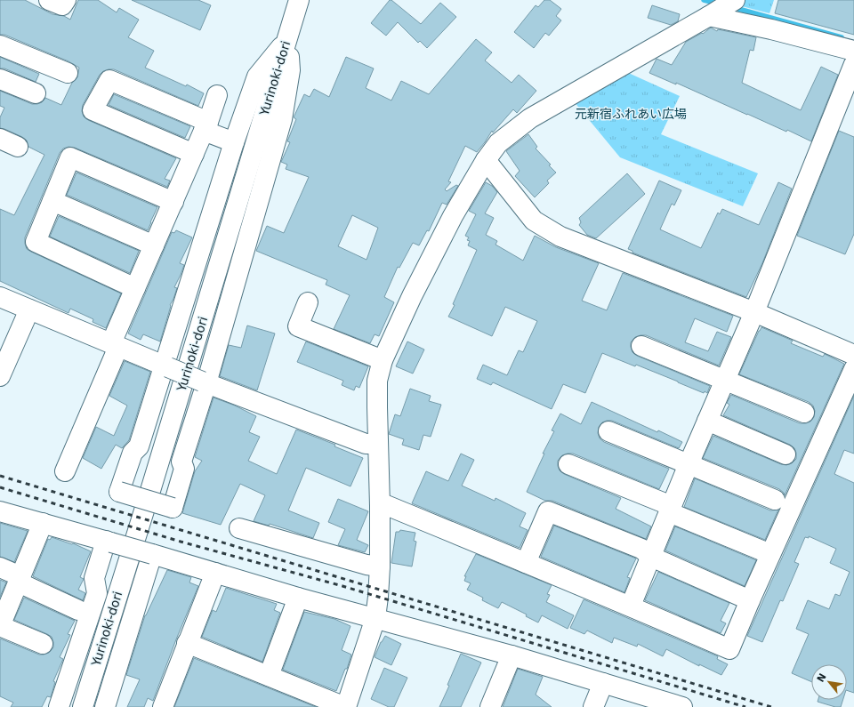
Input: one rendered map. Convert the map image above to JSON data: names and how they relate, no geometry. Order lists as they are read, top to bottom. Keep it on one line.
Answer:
{"streets":{"street":["Yurinoki-dori"]},"parks":["元新宿ふれあい広場"],"north":"top left"}
